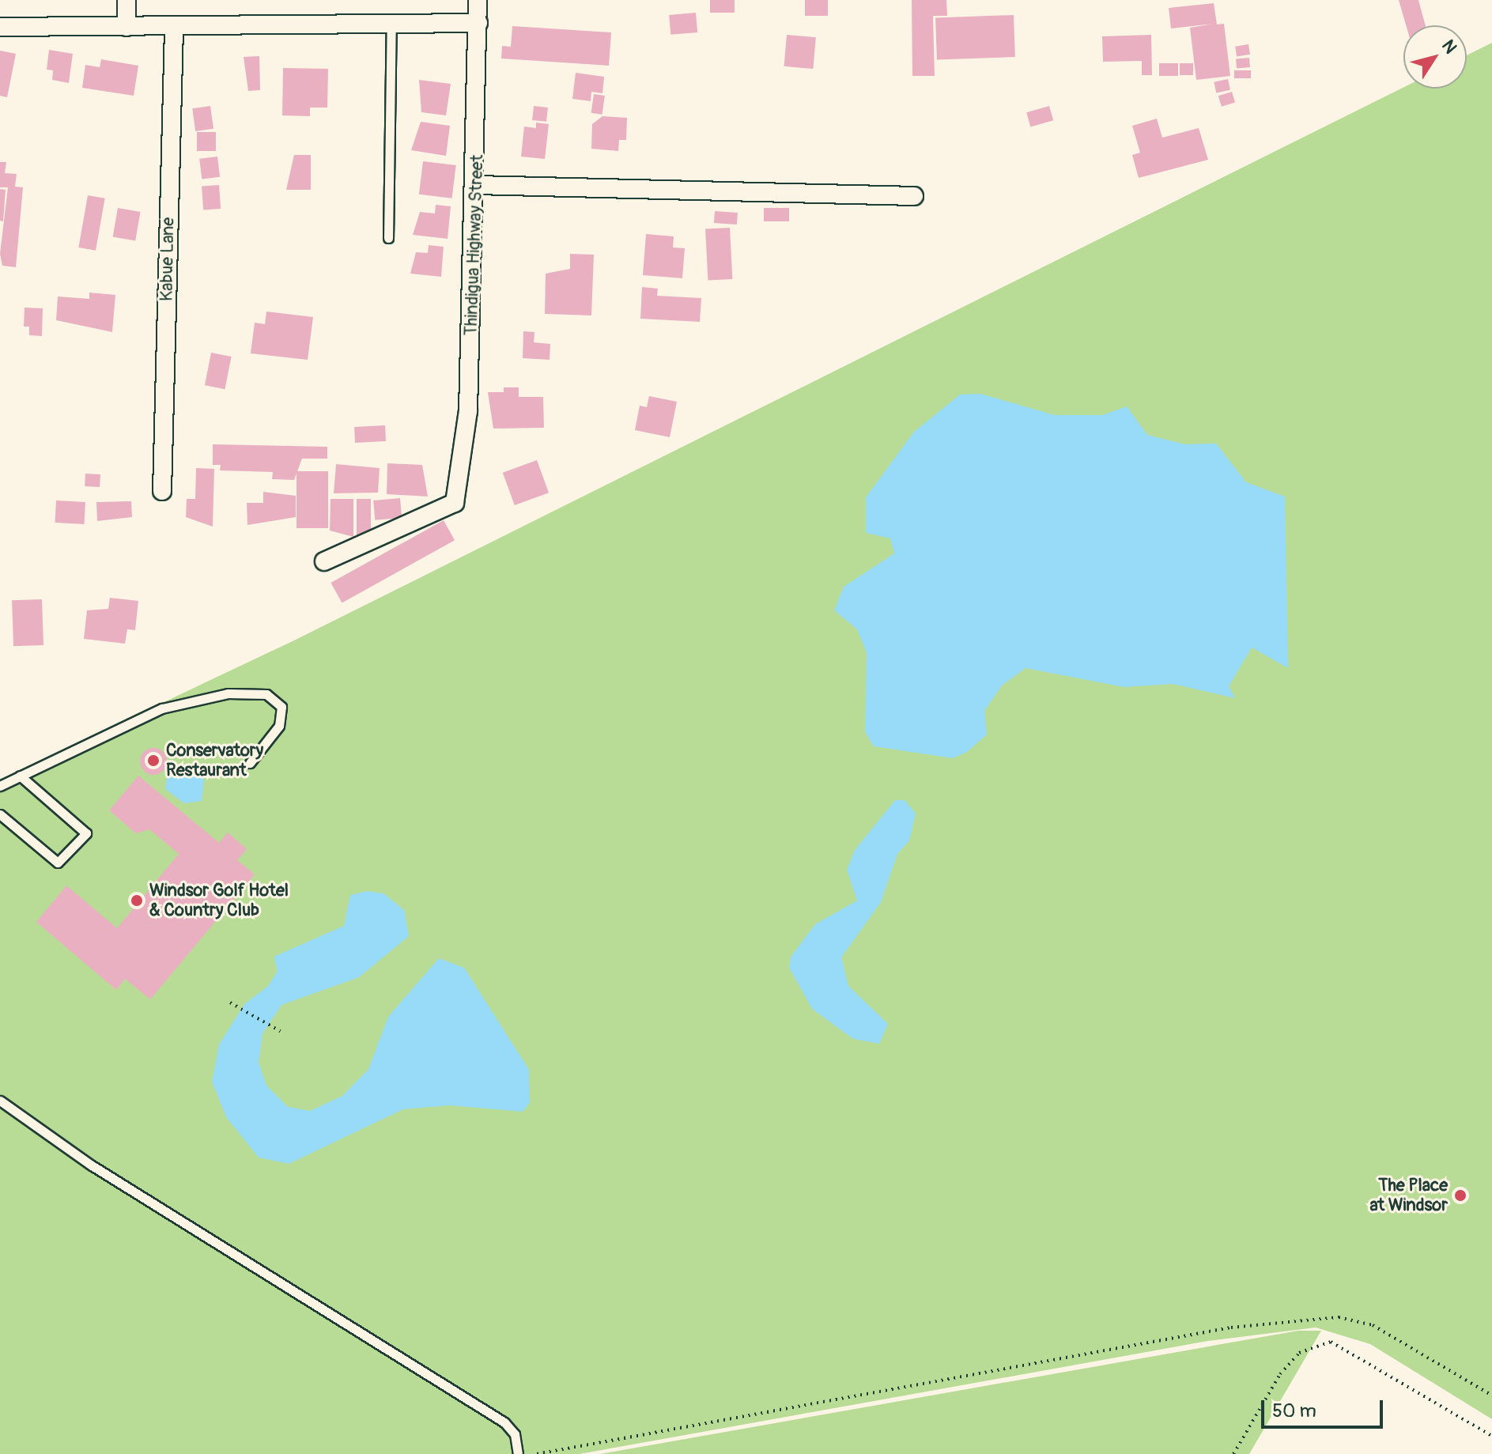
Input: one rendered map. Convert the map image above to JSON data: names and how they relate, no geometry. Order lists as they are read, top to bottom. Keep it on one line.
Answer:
{"streets":{"street":["Thindigua Highway Street","Kabue Lane"]},"places":["Conservatory Restaurant","Windsor Golf Hotel & Country Club","The Place at Windsor"],"scale_bar":"50 m","north":"top right"}
